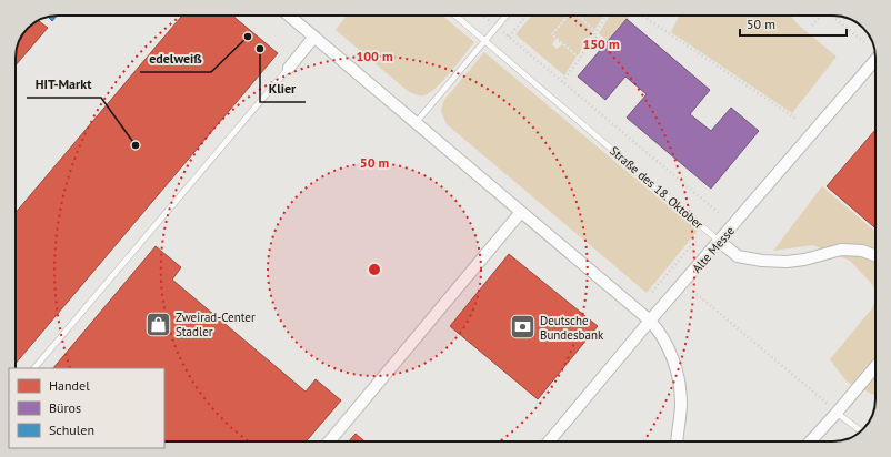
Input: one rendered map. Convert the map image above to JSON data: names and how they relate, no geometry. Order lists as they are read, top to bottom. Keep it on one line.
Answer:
{"streets":{"street":["Straße des 18. Oktober","Alte Messe"]},"crossings":[["Straße des 18. Oktober","Alte Messe"]],"places":{"other":["edelweiß","Klier","HIT-Markt"],"shop":["Zweirad-Center Stadler"],"bank":["Deutsche Bundesbank"]},"legend":["Handel","Büros","Schulen"],"scale_bar":"50 m","rings":["150 m","100 m","50 m"]}
